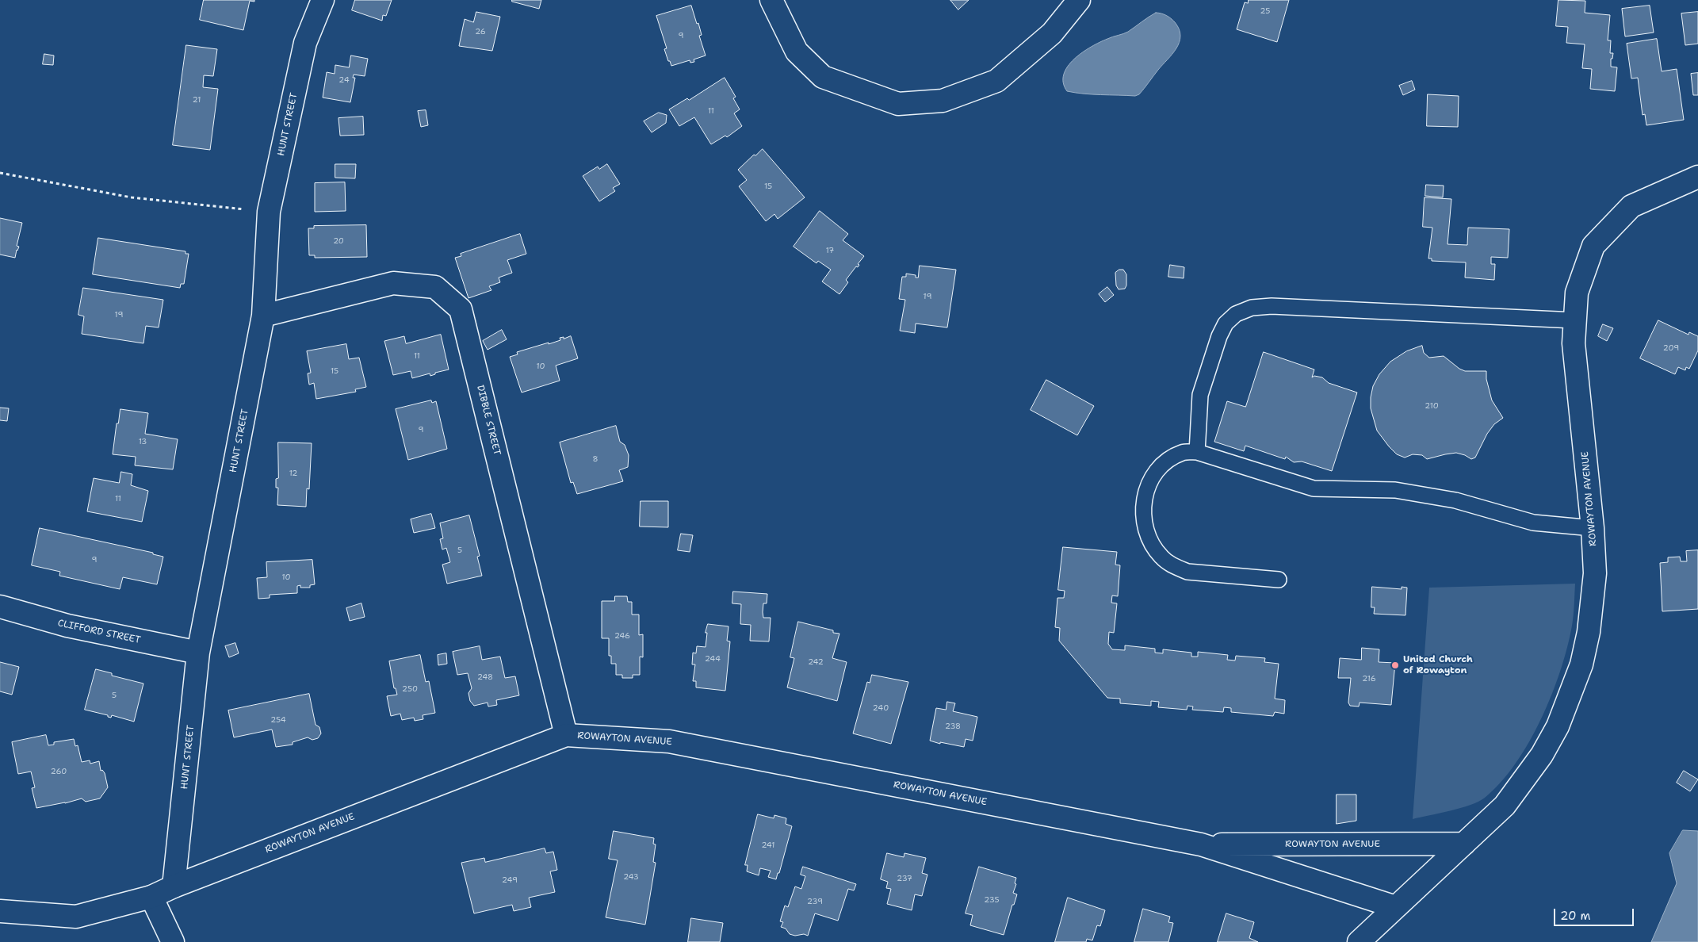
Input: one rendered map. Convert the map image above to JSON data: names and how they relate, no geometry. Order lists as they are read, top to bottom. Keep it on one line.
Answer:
{"streets":{"street":["HUNT STREET","DIBBLE STREET","ROWAYTON AVENUE","CLIFFORD STREET"]},"crossings":[["HUNT STREET","DIBBLE STREET"],["HUNT STREET","ROWAYTON AVENUE"],["HUNT STREET","CLIFFORD STREET"],["DIBBLE STREET","ROWAYTON AVENUE"]],"places":["United Church of Rowayton"],"house_numbers":["25","26","9","24","21","11","15","20","17","19","19","209","11","10","15","210","9","13","8","12","11","5","9","10","246","244","242","248","216","250","5","240","254","238","260","241","243","237","249","235","239"],"scale_bar":"20 m"}
